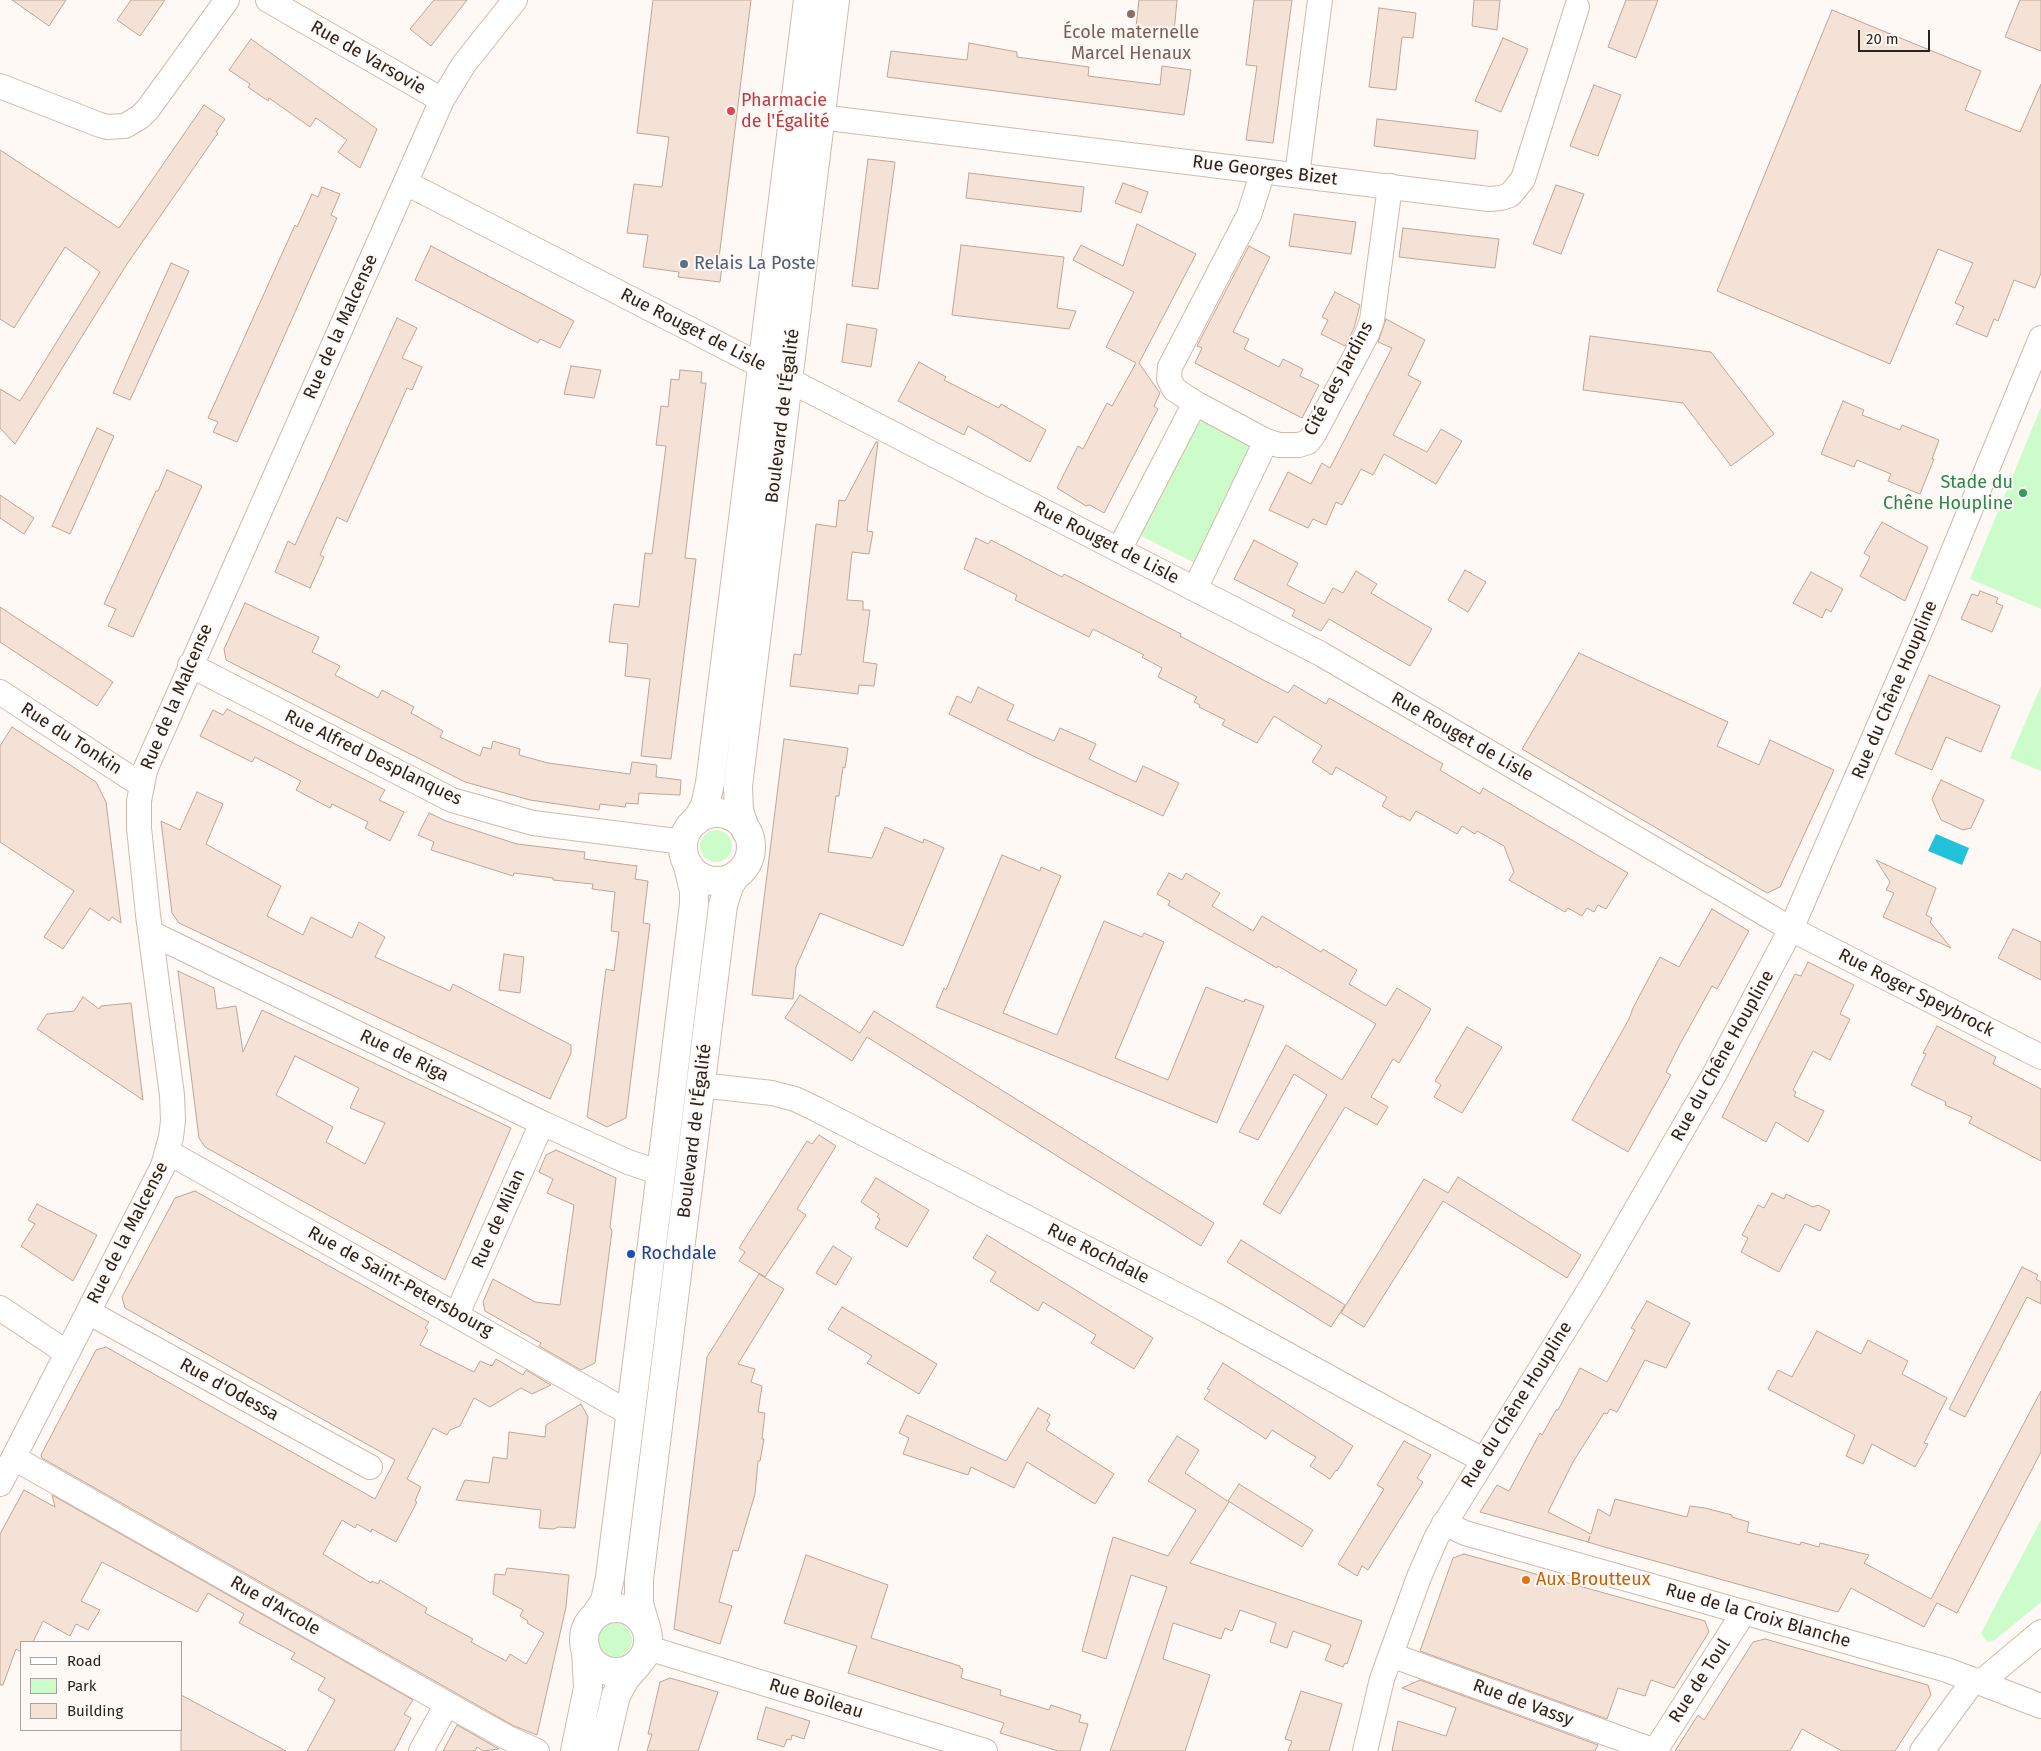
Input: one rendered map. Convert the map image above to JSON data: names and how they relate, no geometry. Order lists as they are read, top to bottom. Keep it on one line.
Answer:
{"streets":{"main road":["Boulevard de l'Égalité"],"street":["Rue de Varsovie","Rue Georges Bizet","Rue de la Malcense","Rue Rouget de Lisle","Cité des Jardins","Rue du Chêne Houpline","Rue du Tonkin","Rue Alfred Desplanques","Rue Roger Speybrock","Rue de Riga","Rue de Milan","Rue Rochdale","Rue de Saint-Petersbourg","Rue d'Odessa","Rue d'Arcole","Rue de la Croix Blanche","Rue de Toul","Rue Boileau","Rue de Vassy"]},"crossings":[["Rue de Varsovie","Rue de la Malcense"],["Rue Georges Bizet","Cité des Jardins"],["Rue Georges Bizet","Boulevard de l'Égalité"],["Rue de la Malcense","Rue Rouget de Lisle"],["Rue de la Malcense","Rue du Tonkin"],["Rue de la Malcense","Rue Alfred Desplanques"],["Rue de la Malcense","Rue de Riga"],["Rue de la Malcense","Rue de Saint-Petersbourg"],["Rue de la Malcense","Rue d'Odessa"],["Rue de la Malcense","Rue d'Arcole"],["Rue Rouget de Lisle","Boulevard de l'Égalité"],["Rue Rouget de Lisle","Rue du Chêne Houpline"],["Rue Rouget de Lisle","Rue Roger Speybrock"],["Boulevard de l'Égalité","Rue Alfred Desplanques"],["Boulevard de l'Égalité","Rue de Riga"],["Boulevard de l'Égalité","Rue Rochdale"],["Boulevard de l'Égalité","Rue de Saint-Petersbourg"],["Boulevard de l'Égalité","Rue Boileau"],["Rue du Chêne Houpline","Rue Roger Speybrock"],["Rue du Chêne Houpline","Rue Rochdale"],["Rue du Chêne Houpline","Rue de la Croix Blanche"],["Rue du Chêne Houpline","Rue de Vassy"],["Rue de Riga","Rue de Milan"],["Rue de Milan","Rue de Saint-Petersbourg"],["Rue de la Croix Blanche","Rue de Toul"],["Rue de Toul","Rue de Vassy"]],"places":["École maternelle Marcel Henaux","Pharmacie de l'Égalité","Relais La Poste","Stade du Chêne Houpline","Rochdale","Aux Broutteux"],"legend":["Road","Park","Building"],"scale_bar":"20 m"}
